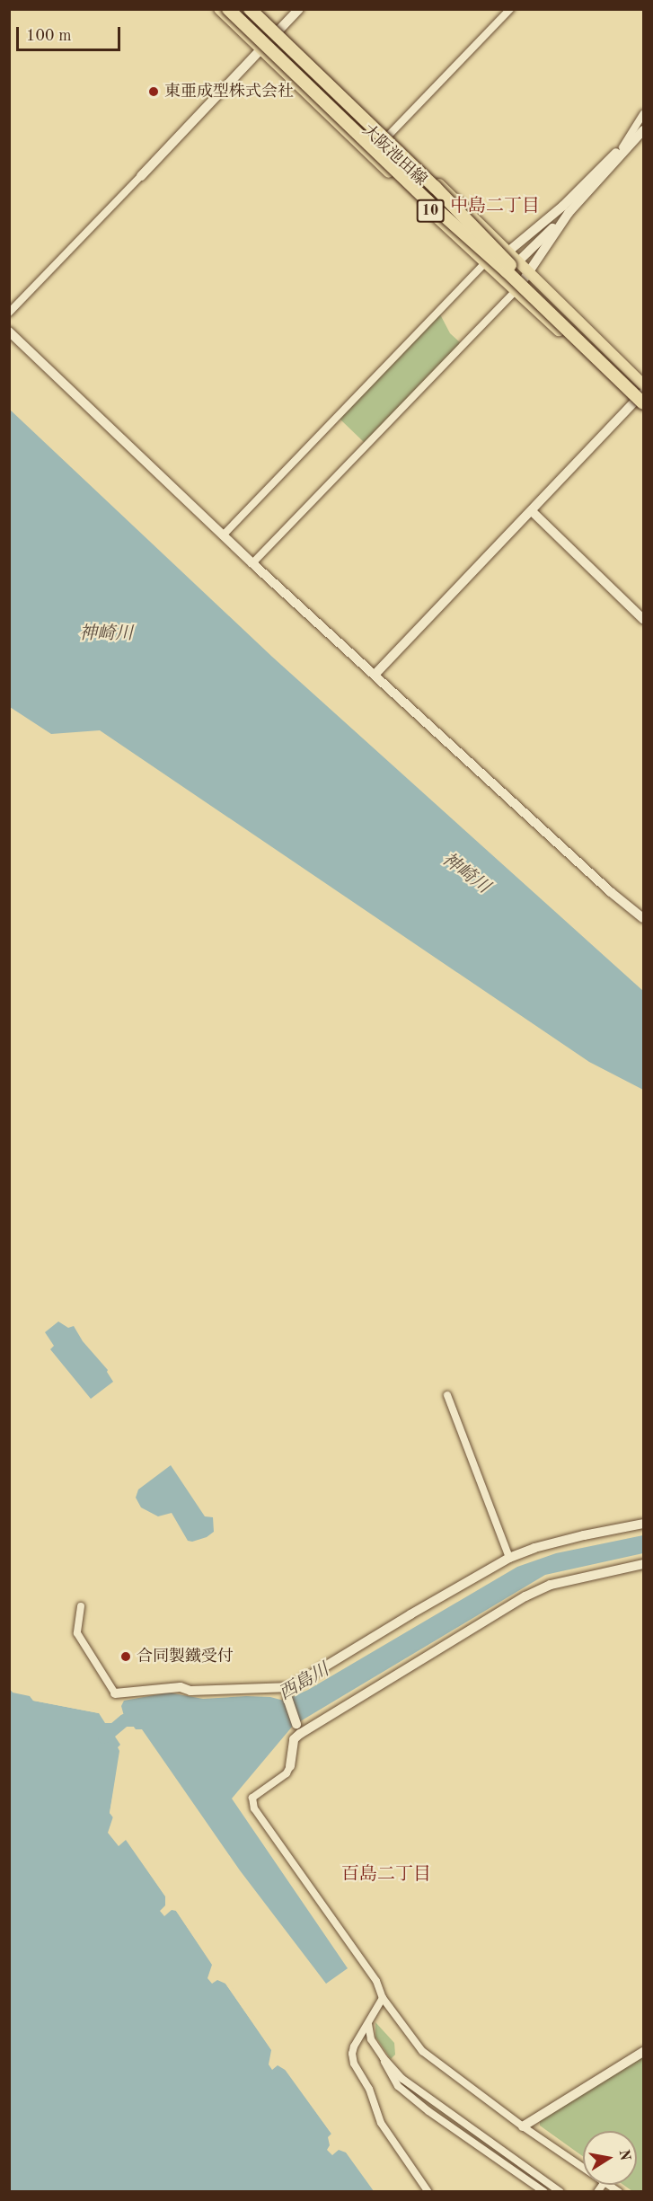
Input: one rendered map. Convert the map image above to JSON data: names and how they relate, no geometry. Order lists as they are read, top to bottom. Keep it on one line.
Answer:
{"streets":{"main road":["大阪池田線","10"]},"districts":["中島二丁目","百島二丁目"],"water":["神崎川","西島川"],"places":["東亜成型株式会社","合同製鐵受付"],"scale_bar":"100 m","north":"right"}
